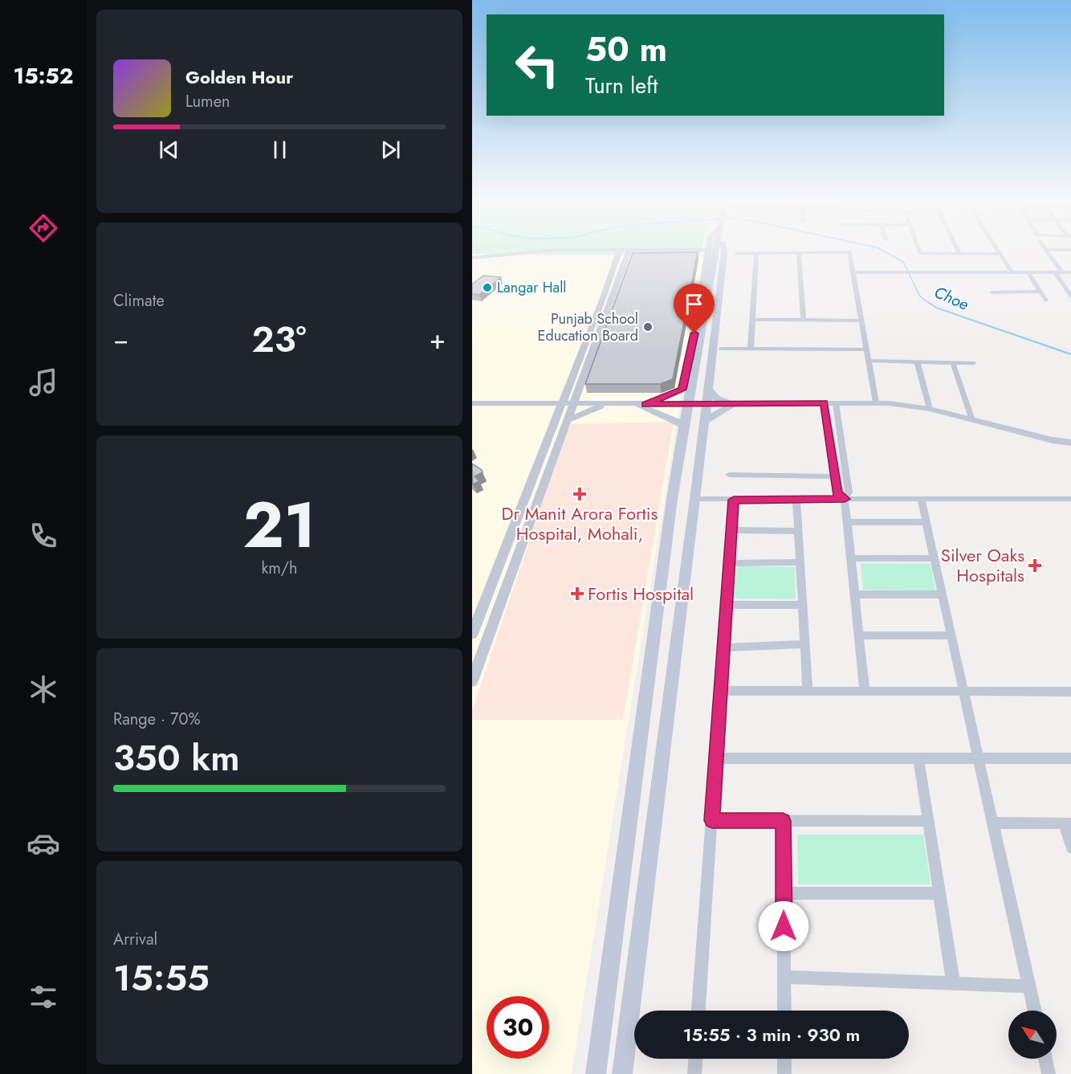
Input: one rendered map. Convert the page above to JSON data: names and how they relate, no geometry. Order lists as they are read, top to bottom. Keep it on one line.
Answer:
{"water":["Choe"],"places":{"other":["Langar Hall","Punjab School Education Board"],"health":["Dr Manit Arora Fortis Hospital, Mohali,","Silver Oaks Hospitals","Fortis Hospital"]},"north":"top left","page":{"tabs":"15:52","turn":["50 m","Turn left"],"song":["Golden Hour","Lumen"],"tile":["Climate",["21","km/h"],["Range · 70%","350 km"],["Arrival","15:55"]],"heat":["−","23°","+"],"limit":"30","trip":"15:55 · 3 min · 930 m"}}
